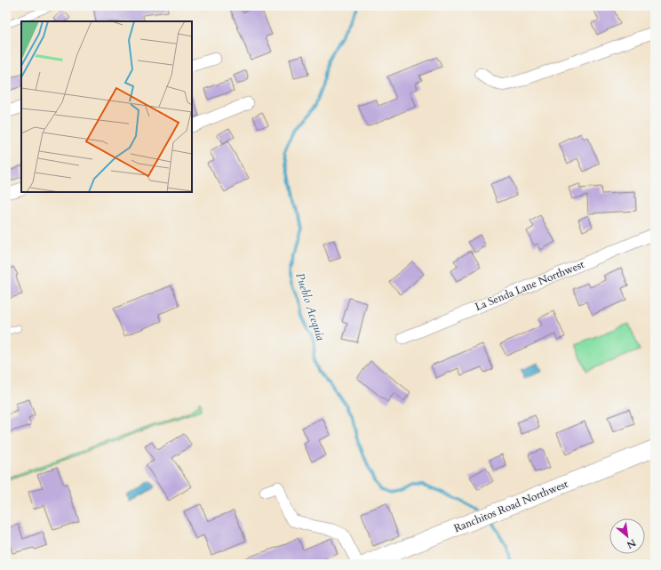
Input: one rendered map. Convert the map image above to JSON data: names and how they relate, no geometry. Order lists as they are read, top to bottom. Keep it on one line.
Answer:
{"streets":{"street":["La Senda Lane Northwest","Ranchitos Road Northwest"]},"water":["Pueblo Acequia"],"north":"bottom right"}
